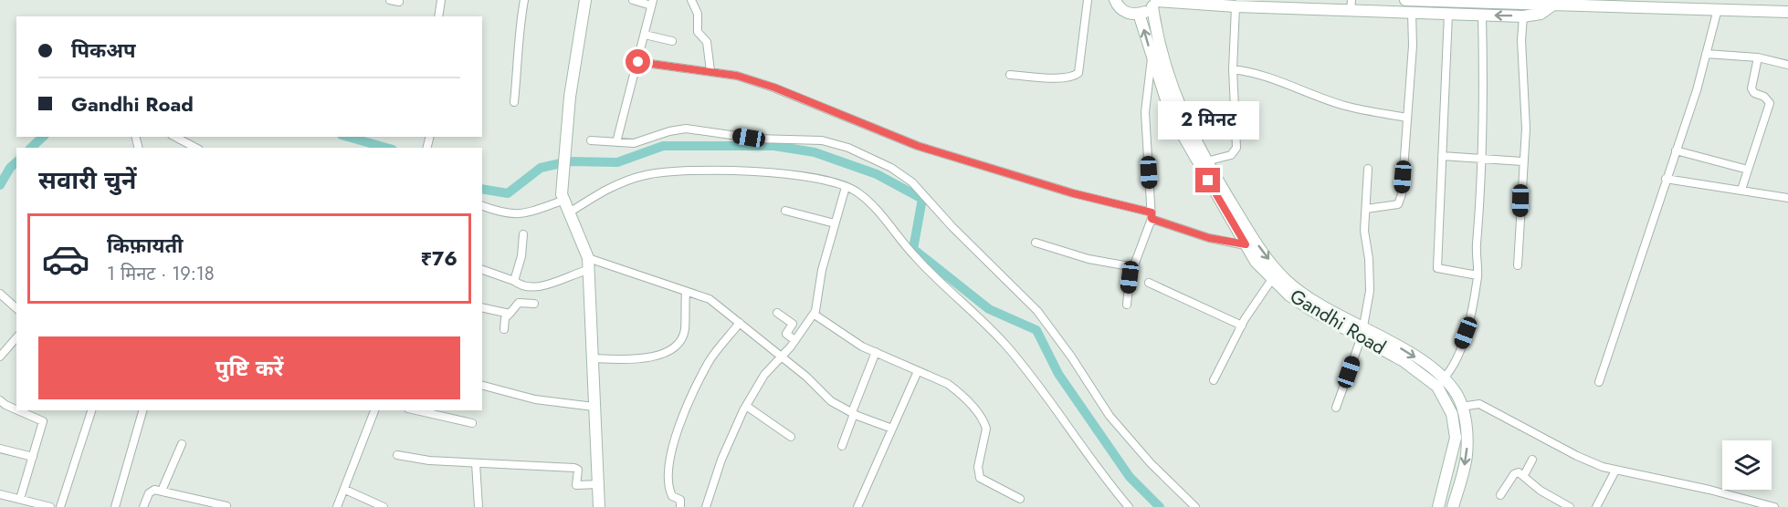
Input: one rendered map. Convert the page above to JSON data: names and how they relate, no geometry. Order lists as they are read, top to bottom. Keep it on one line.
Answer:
{"streets":{"main road":["Gandhi Road"]},"page":{"banner":["पिकअप","Gandhi Road"],"bubble":"2 मिनट","heading":"सवारी चुनें","list":[{"name":"किफ़ायती","note":"1 मिनट · 19:18","value":"₹76"}],"buttons":"पुष्टि करें"}}
